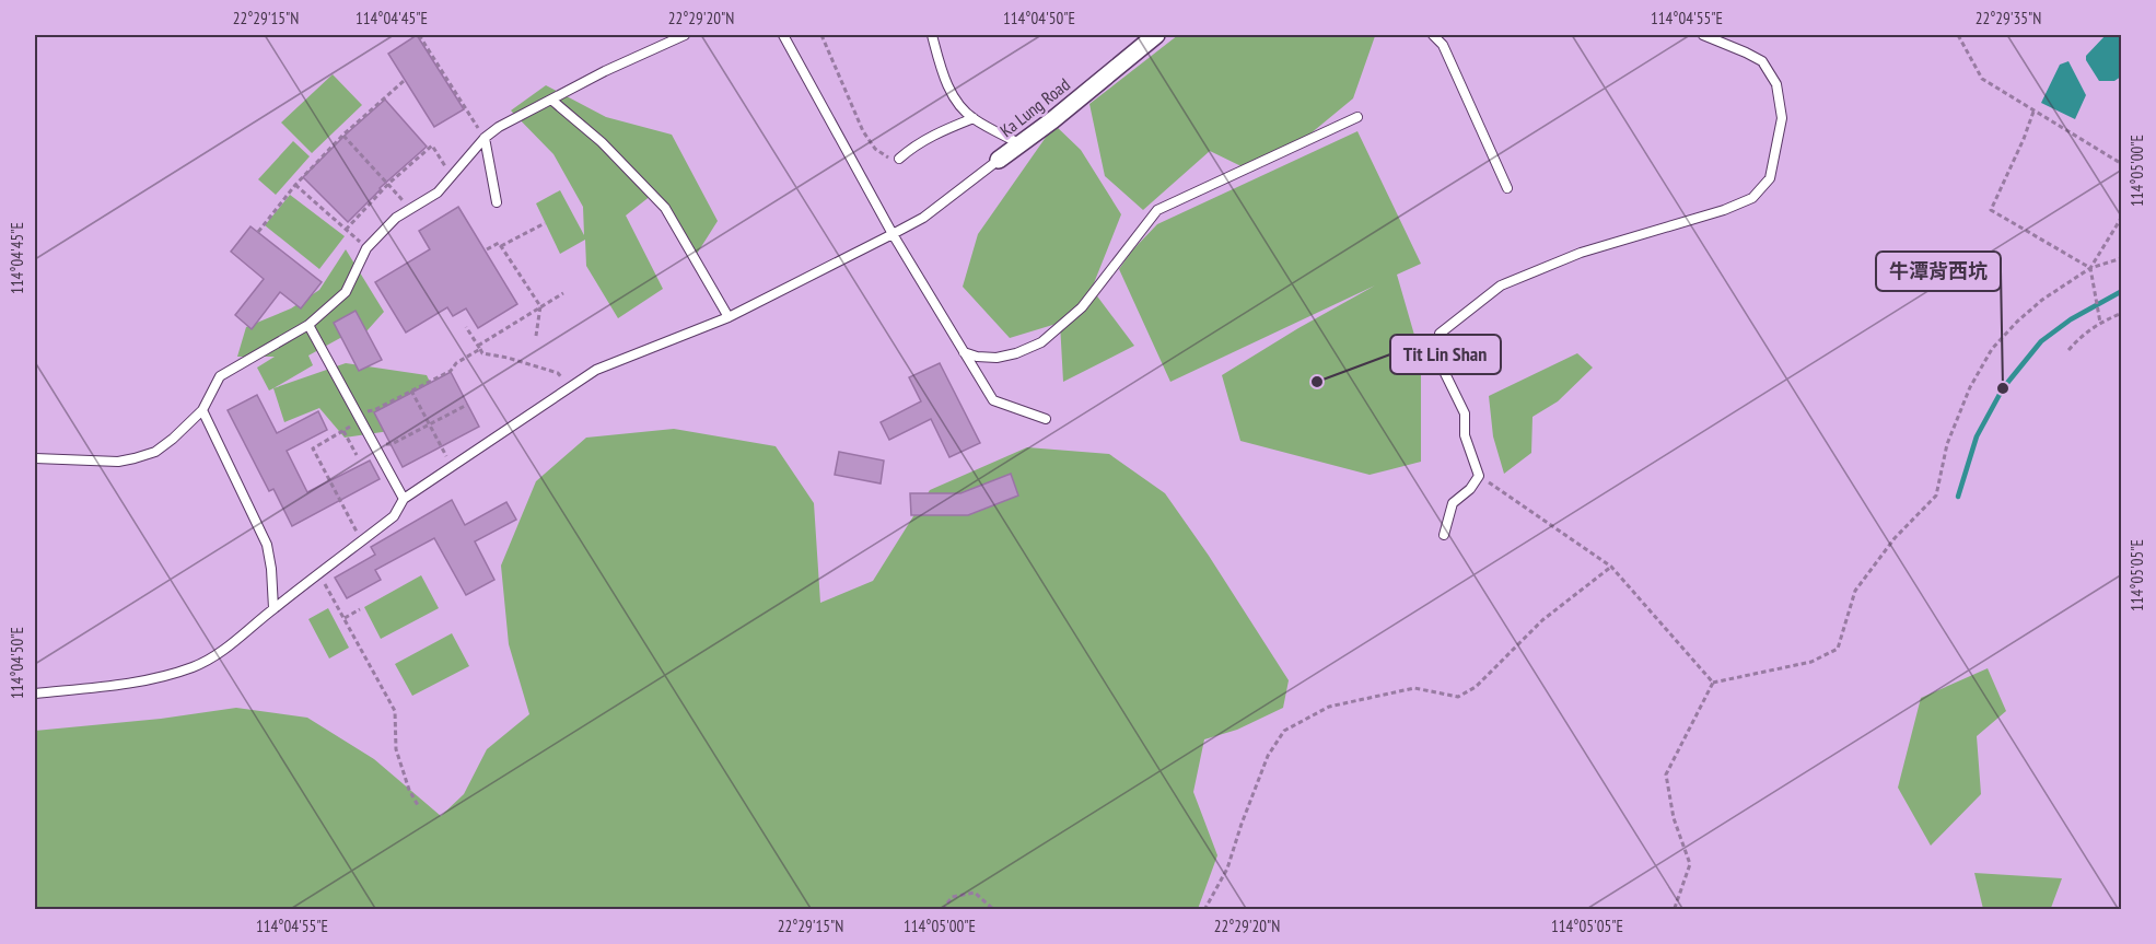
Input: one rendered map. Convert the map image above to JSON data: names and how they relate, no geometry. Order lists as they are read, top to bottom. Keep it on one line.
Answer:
{"streets":{"street":["Ka Lung Road"]},"places":["Tit Lin Shan","牛潭背西坑"],"coordinates":["22°29'15\"N","114°04'45\"E","22°29'20\"N","114°04'50\"E","114°04'55\"E","22°29'35\"N","114°05'00\"E","114°05'05\"E"]}
